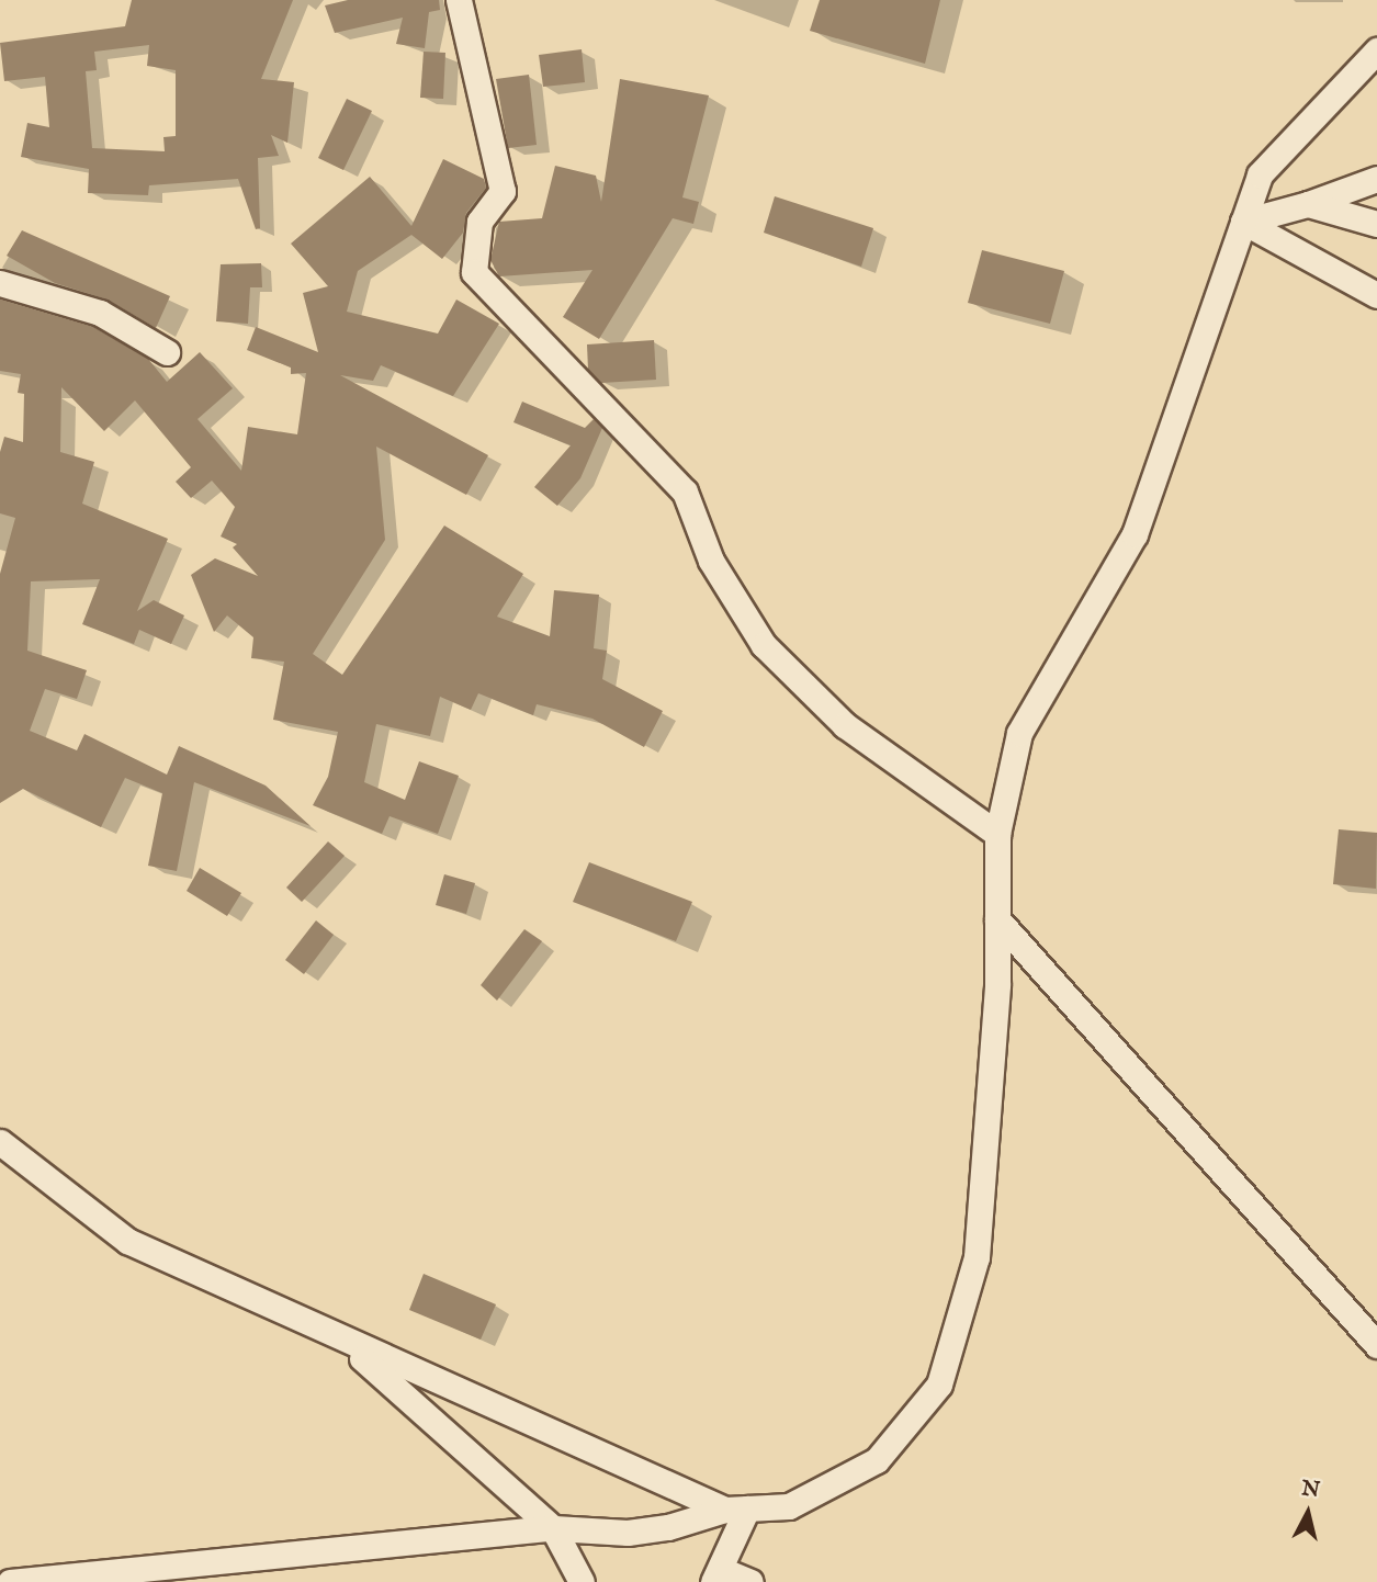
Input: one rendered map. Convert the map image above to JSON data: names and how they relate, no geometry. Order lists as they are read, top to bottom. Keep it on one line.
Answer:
{"north":"top"}
